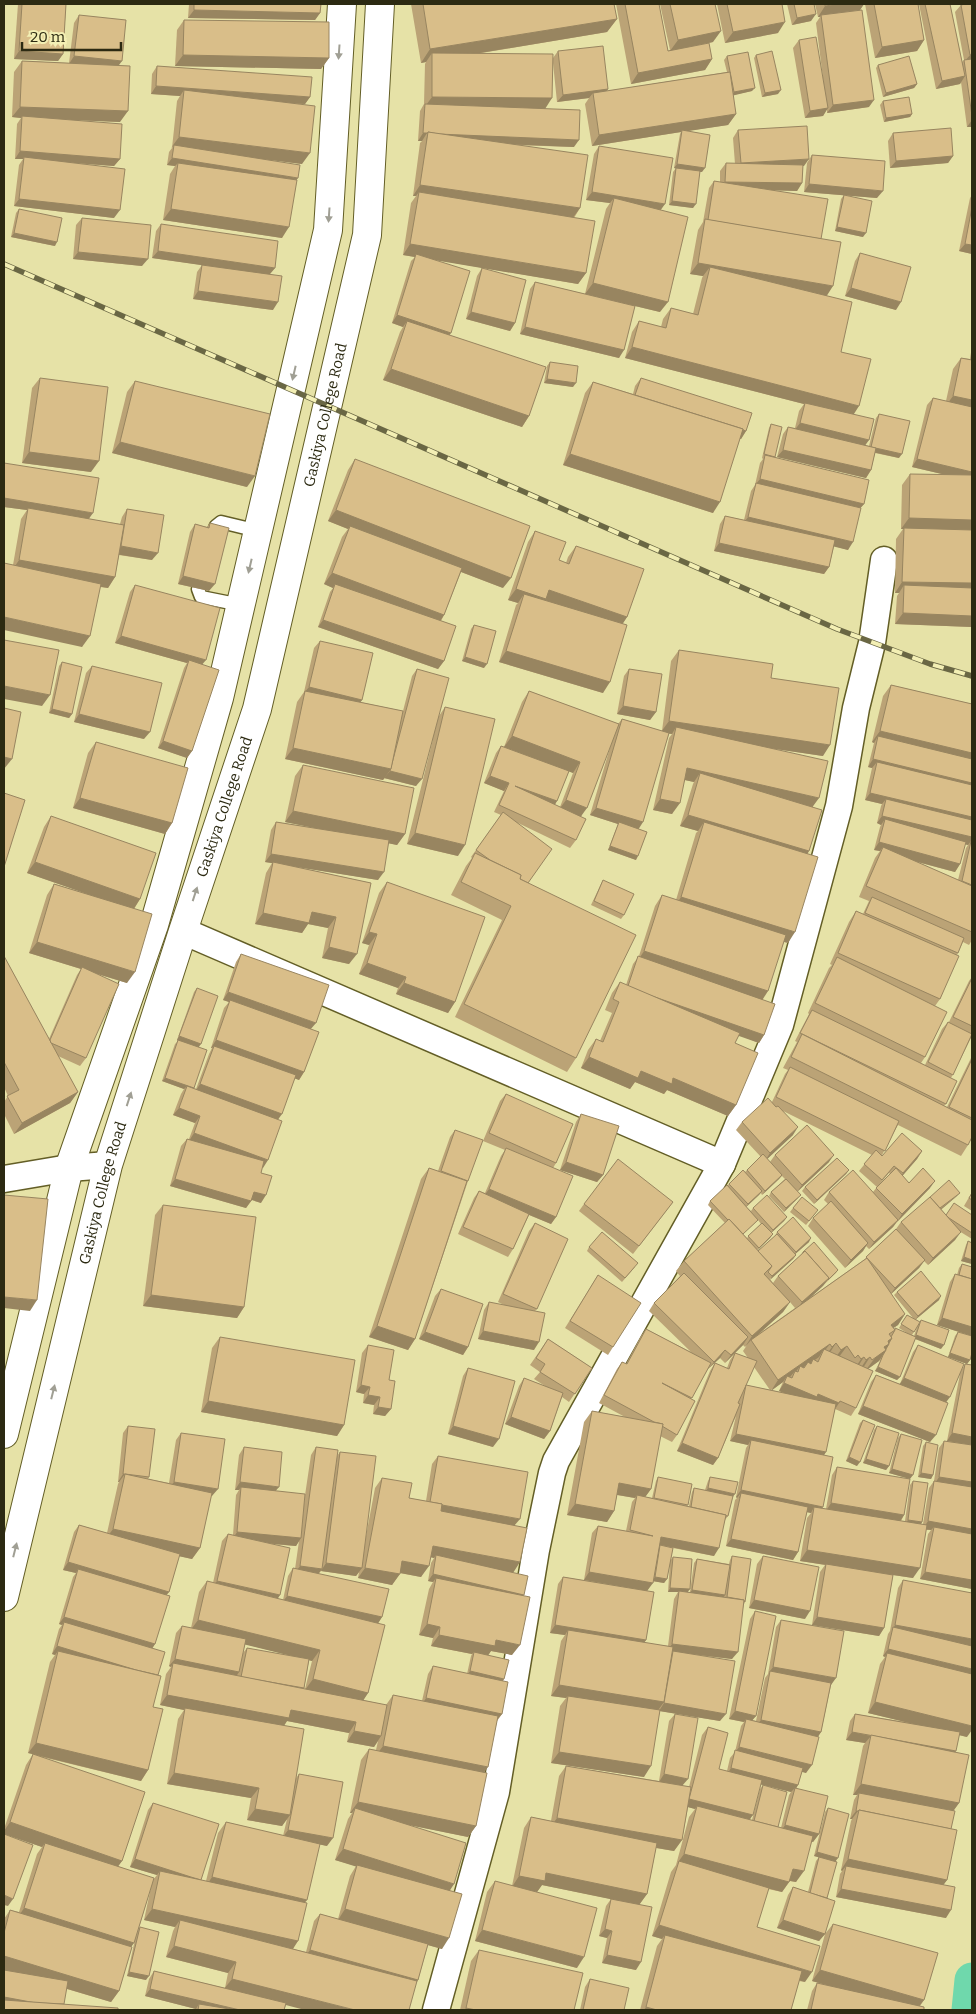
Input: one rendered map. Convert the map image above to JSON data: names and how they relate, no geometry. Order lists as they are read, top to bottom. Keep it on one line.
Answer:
{"streets":{"main road":["Gaskiya College Road"]},"scale_bar":"20 m"}
